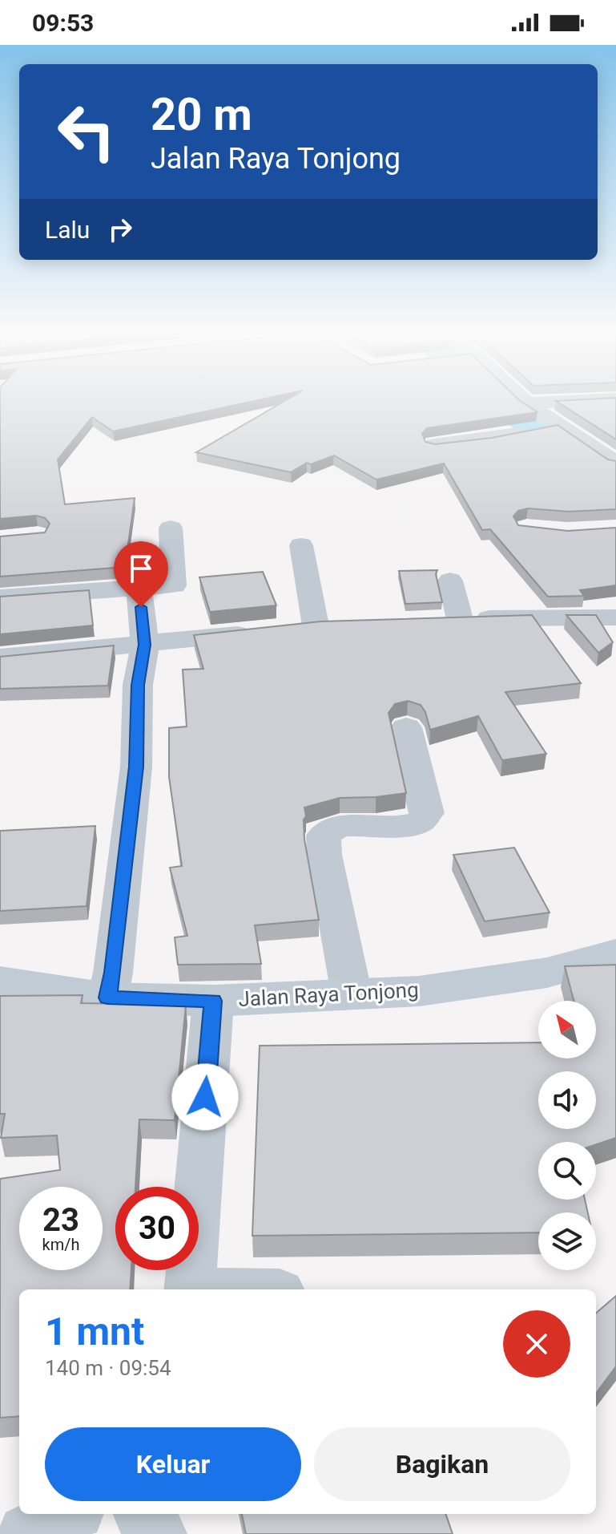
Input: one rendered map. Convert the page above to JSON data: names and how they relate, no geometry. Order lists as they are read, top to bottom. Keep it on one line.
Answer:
{"streets":{"main road":["Jalan Raya Tonjong"]},"north":"top left","page":{"status":"09:53","turn":["20 m","Jalan Raya Tonjong"],"then":"Lalu","speed":"23 km/h","limit":"30","heading":["1 mnt","140 m · 09:54"],"buttons":["Keluar","Bagikan"]}}
